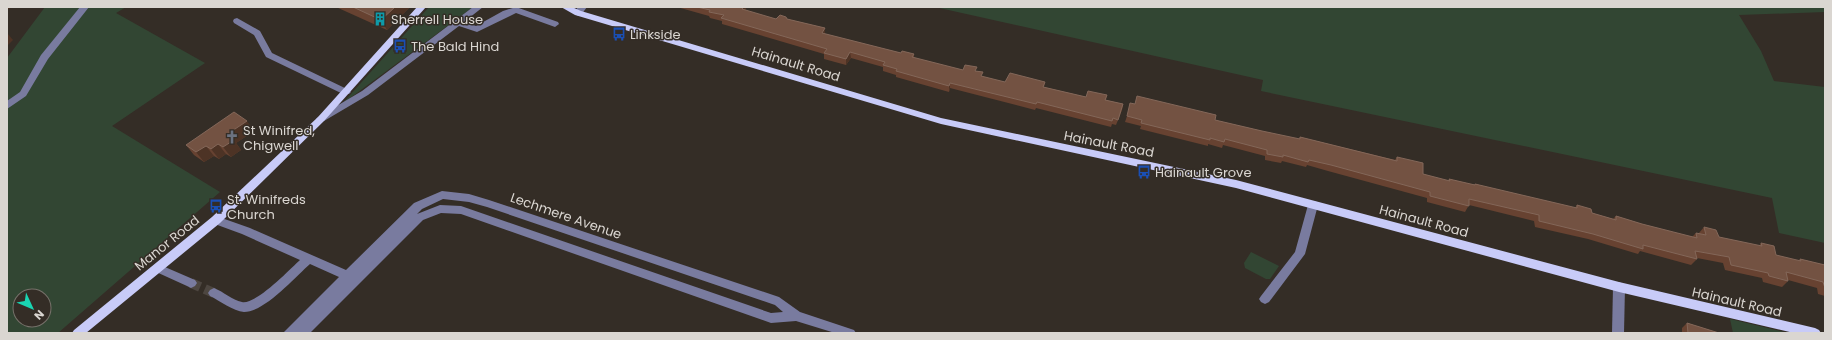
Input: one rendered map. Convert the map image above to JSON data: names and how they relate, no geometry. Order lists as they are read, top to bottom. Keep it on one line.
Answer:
{"streets":{"main road":["Hainault Road","Manor Road"],"street":["Lechmere Avenue"]},"places":{"building":["Sherrell House"],"bus stop":["Linkside","The Bald Hind","Hainault Grove","St. Winifreds Church"],"church":["St Winifred, Chigwell"]},"north":"bottom right"}
